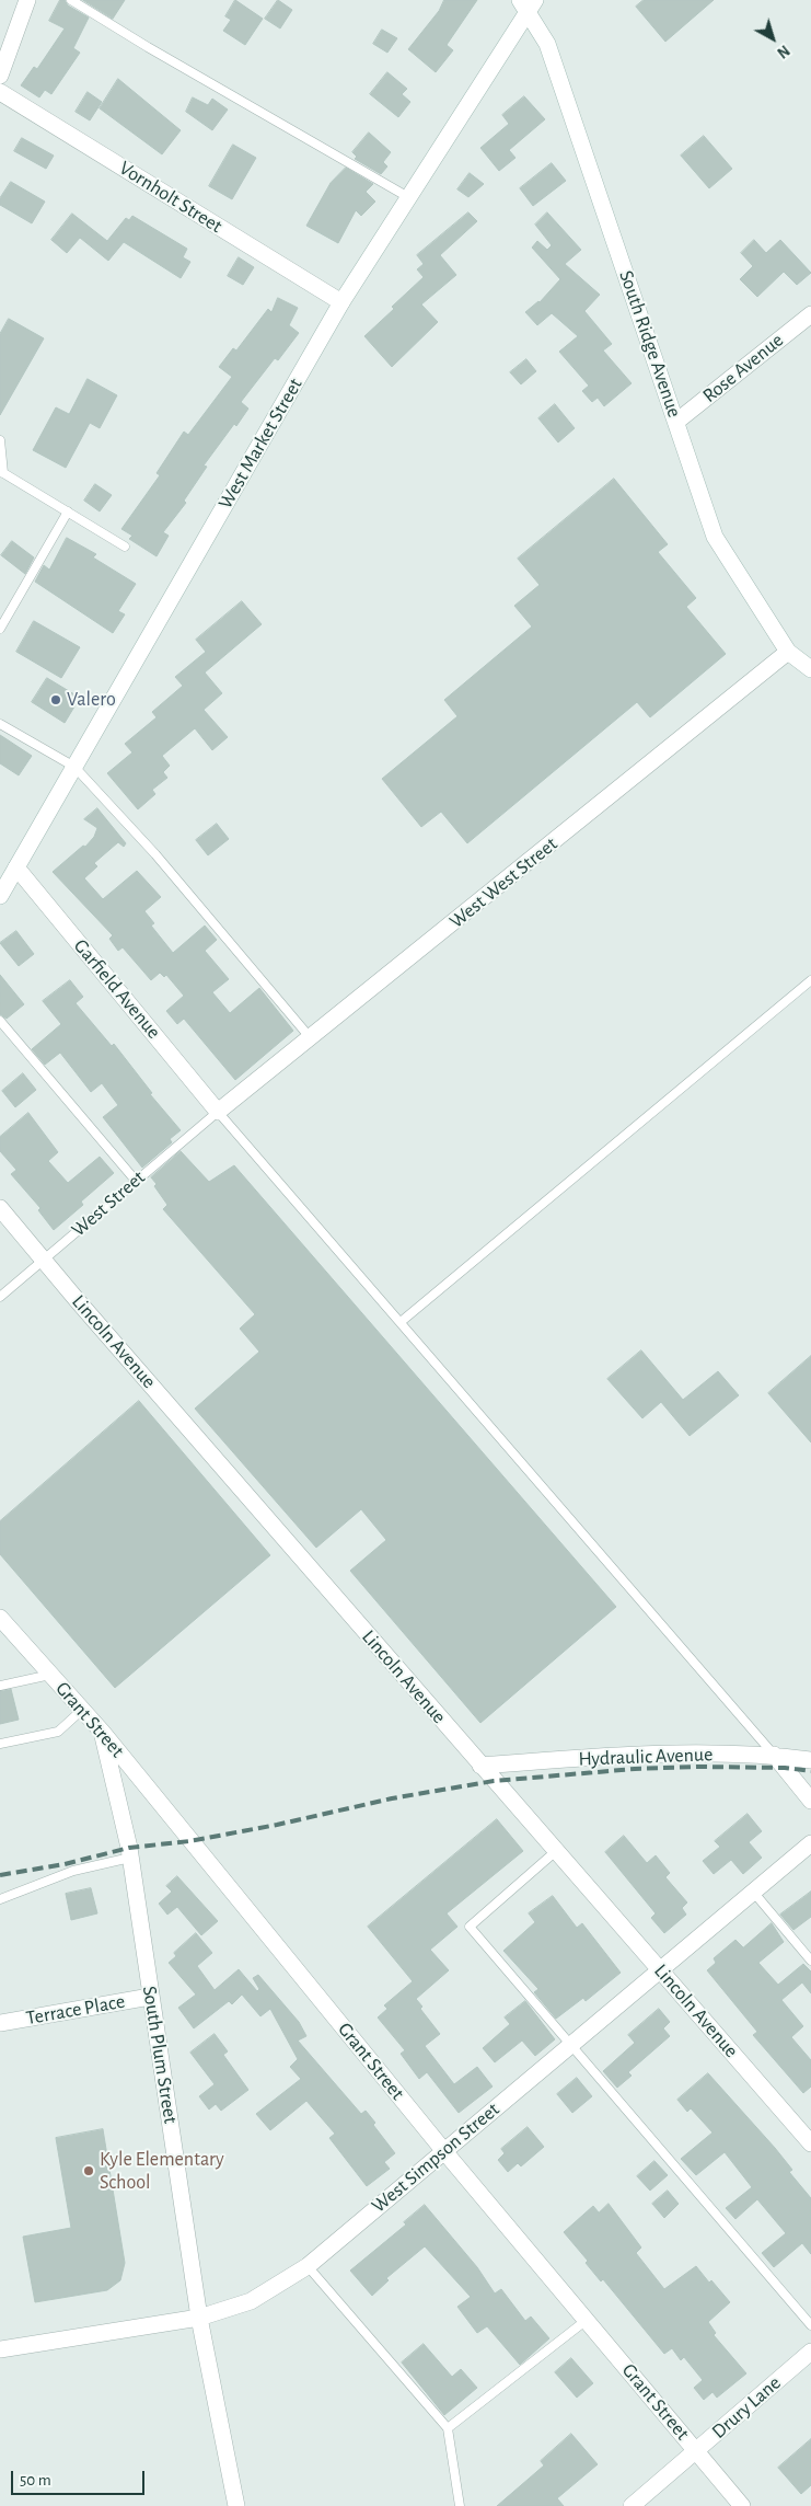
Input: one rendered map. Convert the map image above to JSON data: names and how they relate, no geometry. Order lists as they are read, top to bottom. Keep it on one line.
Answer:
{"streets":{"street":["Vornholt Street","South Ridge Avenue","Rose Avenue","West Market Street","West West Street","Garfield Avenue","Lincoln Avenue","Grant Street","Hydraulic Avenue","Terrace Place","South Plum Street","West Simpson Street","Drury Lane"],"lane":["West Street"]},"crossings":[["Vornholt Street","West Market Street"],["South Ridge Avenue","Rose Avenue"],["South Ridge Avenue","West Market Street"],["South Ridge Avenue","West West Street"],["West Market Street","Garfield Avenue"],["West West Street","Garfield Avenue"],["West West Street","West Street"],["Garfield Avenue","West Street"],["West Street","Lincoln Avenue"],["Lincoln Avenue","Hydraulic Avenue"],["Lincoln Avenue","West Simpson Street"],["Grant Street","South Plum Street"],["Grant Street","West Simpson Street"],["Grant Street","Drury Lane"],["Terrace Place","South Plum Street"],["South Plum Street","West Simpson Street"]],"places":["Valero","Kyle Elementary School"],"scale_bar":"50 m","north":"bottom right"}
